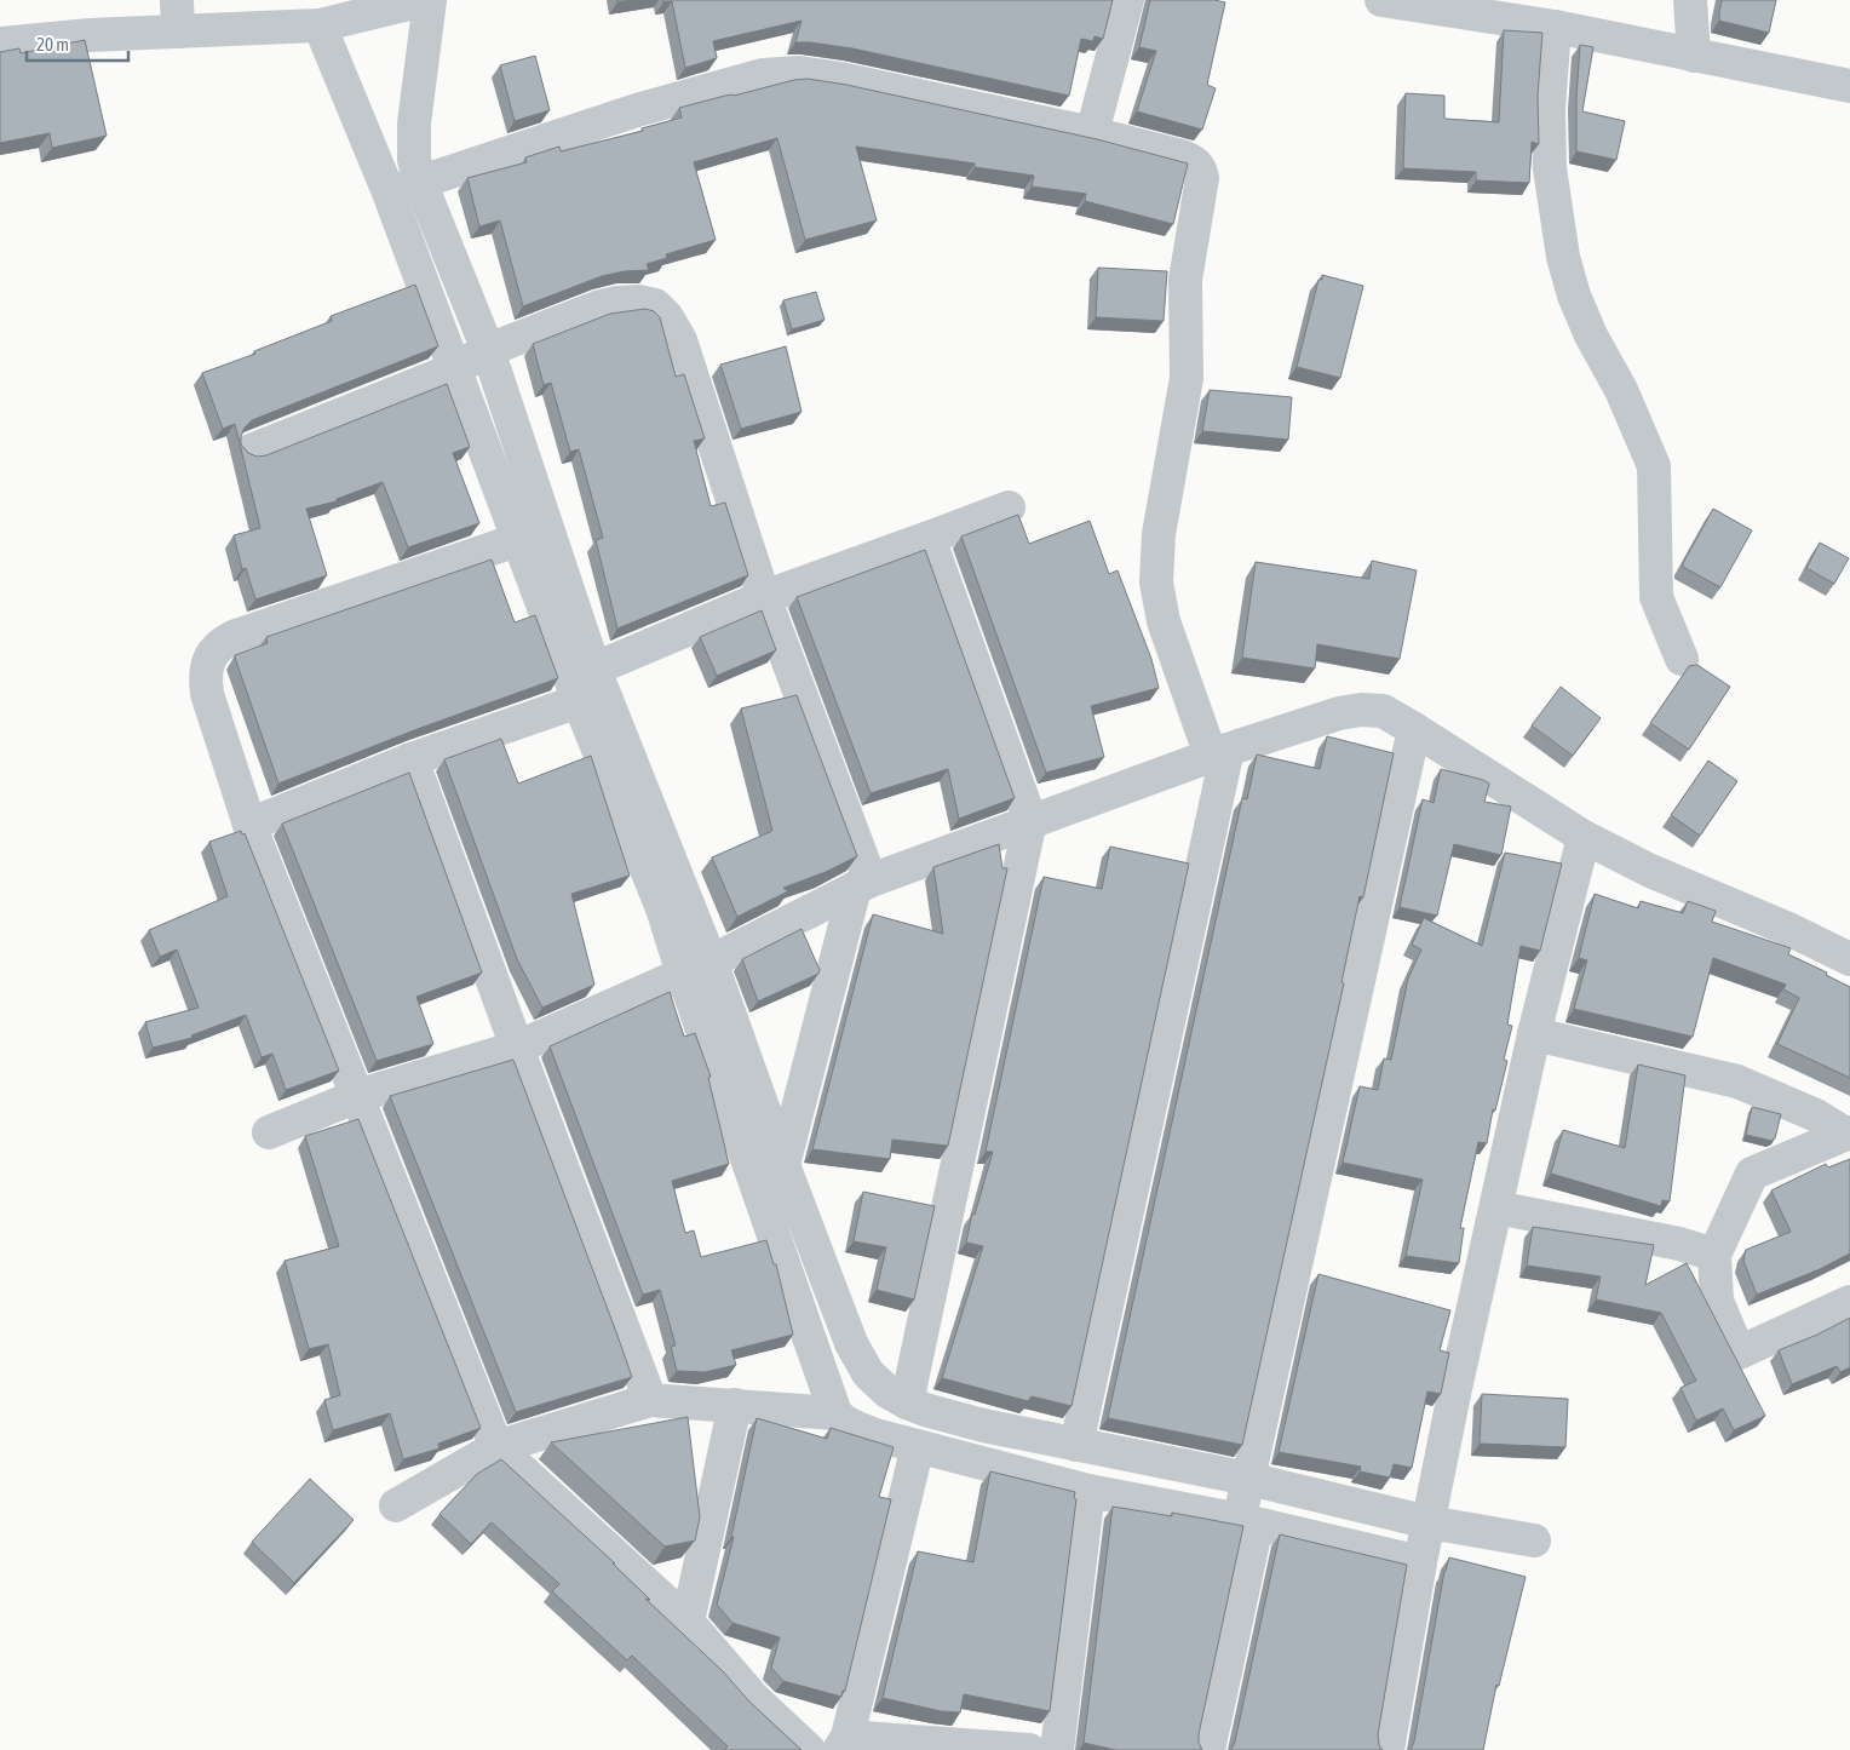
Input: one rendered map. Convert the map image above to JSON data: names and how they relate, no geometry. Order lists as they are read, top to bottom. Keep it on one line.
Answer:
{"scale_bar":"20 m"}
